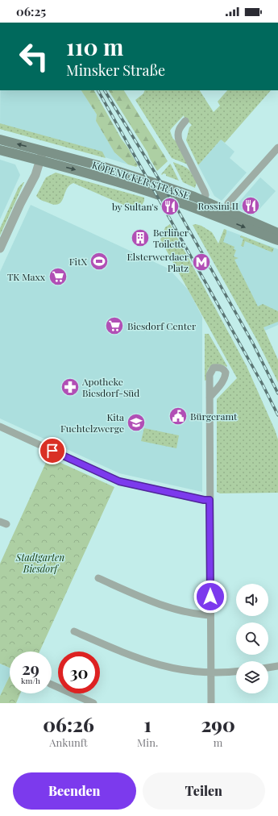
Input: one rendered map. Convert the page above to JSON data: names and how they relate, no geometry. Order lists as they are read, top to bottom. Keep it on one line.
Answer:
{"streets":{"main road":["KÖPENICKER STRASSE"]},"parks":["Stadtgarten Biesdorf"],"places":{"restaurant":["Rossini II","by Sultan's"],"building":["Berliner Toilette"],"sports":["FitX"],"metro station":["Elsterwerdaer Platz"],"supermarket":["TK Maxx","Biesdorf Center"],"pharmacy":["Apotheke Biesdorf-Süd"],"public building":["Bürgeramt"],"school or university":["Kita Fuchtelzwerge"]},"page":{"status":"06:25","turn":["110 m","Minsker Straße"],"speed":"29 km/h","limit":"30","eta":["06:26","Ankunft","1","Min.","290","m"],"buttons":["Beenden","Teilen"]}}
